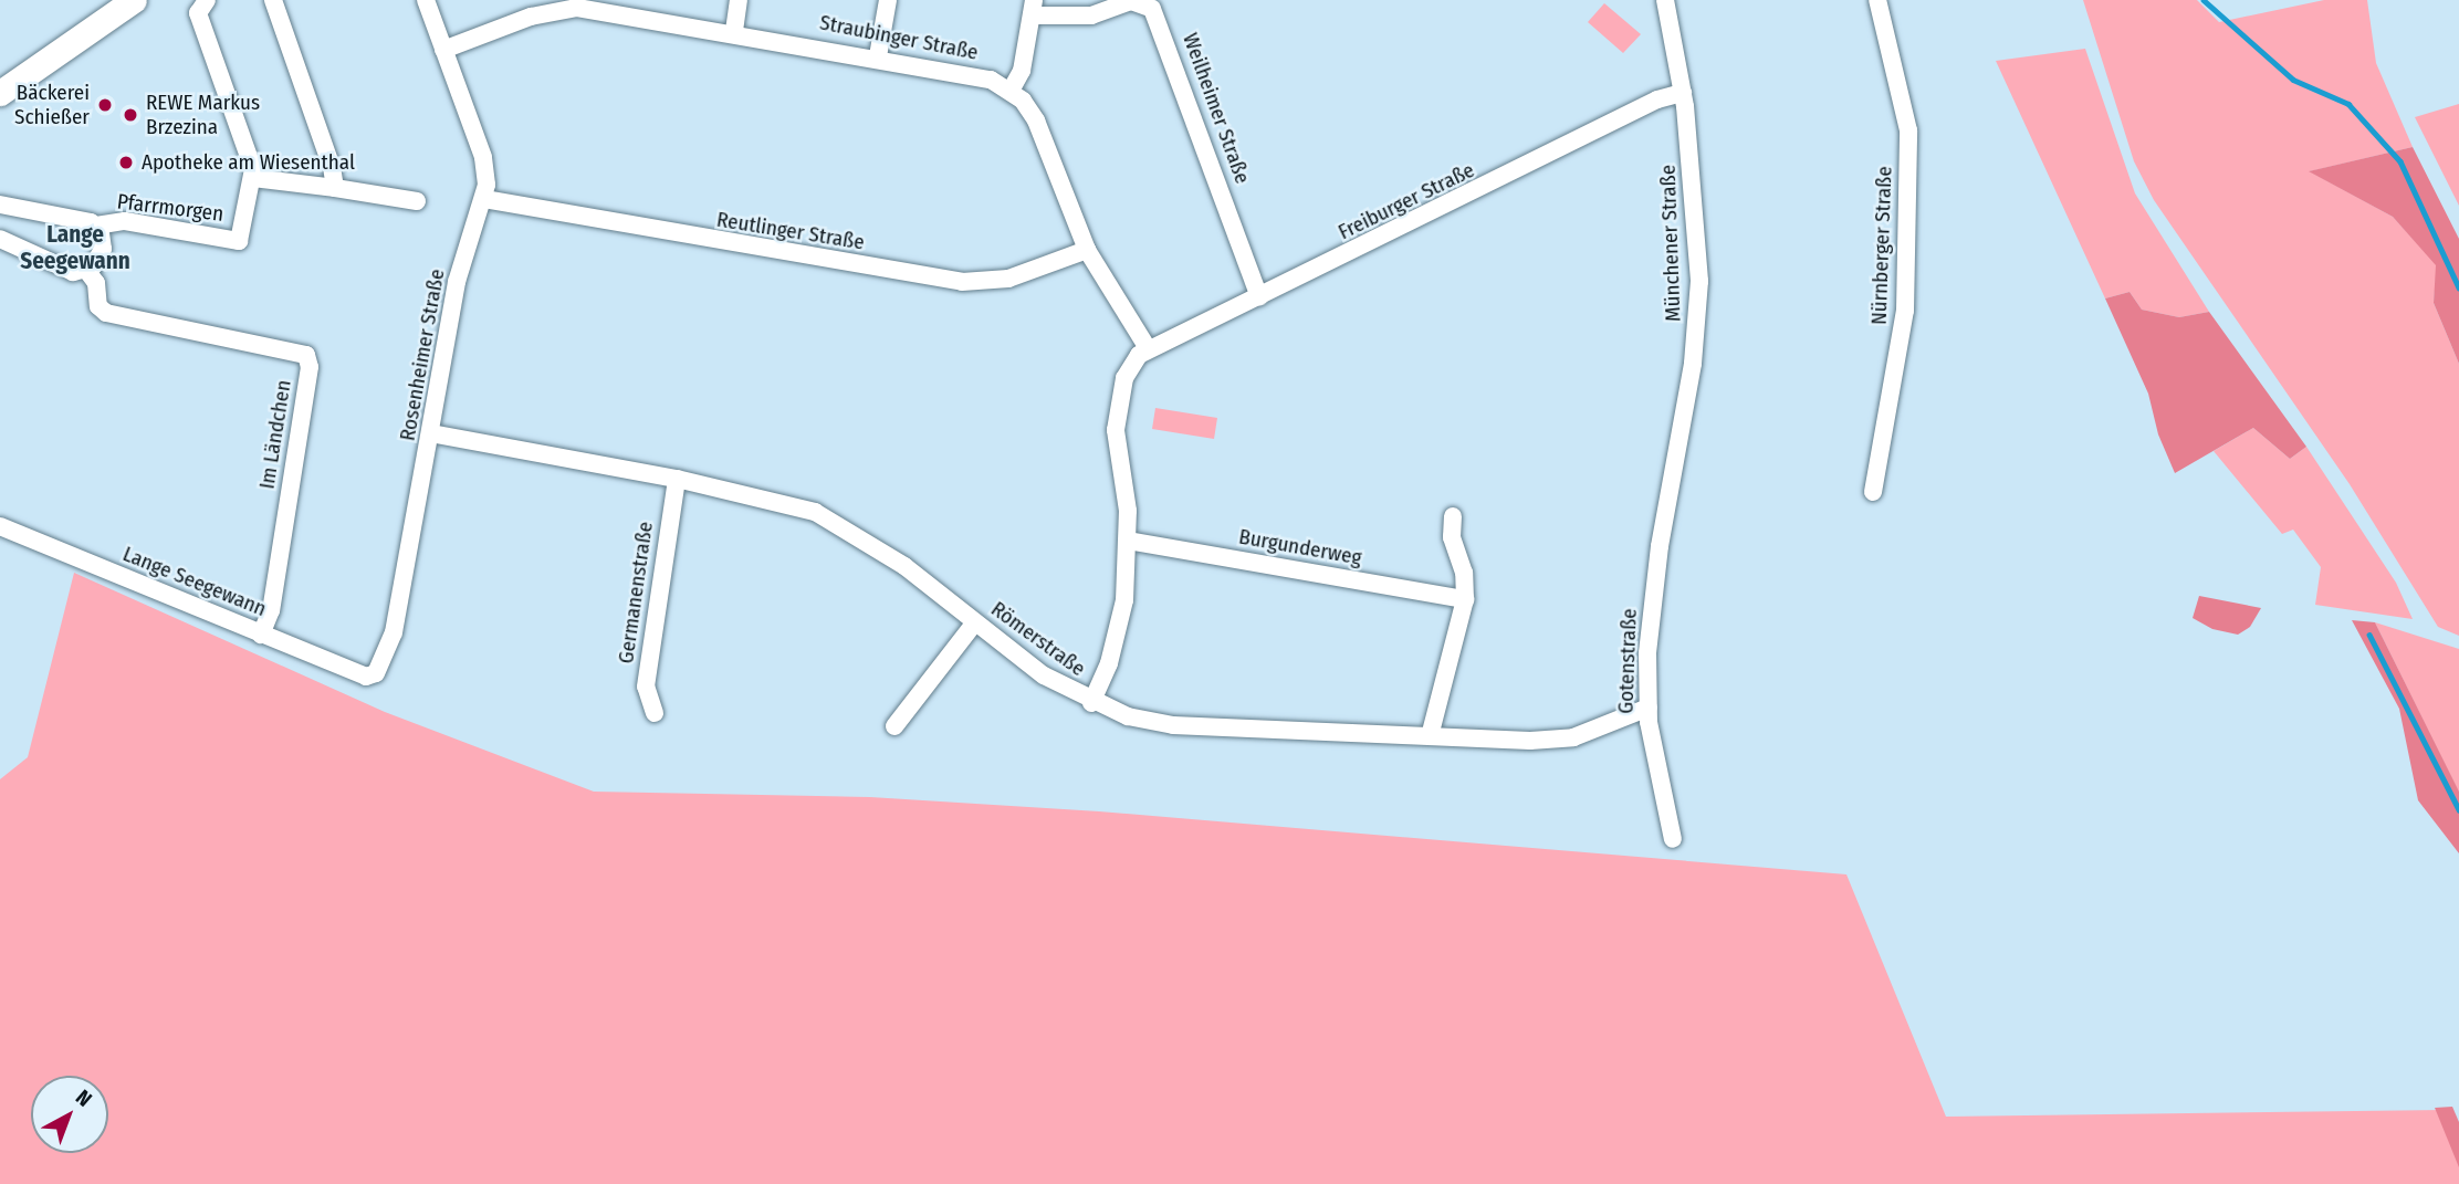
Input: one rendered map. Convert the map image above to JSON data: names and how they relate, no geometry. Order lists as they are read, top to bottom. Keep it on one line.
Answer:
{"streets":{"street":["Straubinger Straße","Weilheimer Straße","Freiburger Straße","Pfarrmorgen","Reutlinger Straße","Münchener Straße","Nürnberger Straße","Rosenheimer Straße","Im Ländchen","Burgunderweg","Lange Seegewann","Germanenstraße","Römerstraße","Gotenstraße"]},"crossings":[["Straubinger Straße","Freiburger Straße"],["Straubinger Straße","Reutlinger Straße"],["Straubinger Straße","Rosenheimer Straße"],["Weilheimer Straße","Freiburger Straße"],["Freiburger Straße","Münchener Straße"],["Pfarrmorgen","Im Ländchen"],["Reutlinger Straße","Rosenheimer Straße"],["Münchener Straße","Gotenstraße"],["Rosenheimer Straße","Lange Seegewann"],["Rosenheimer Straße","Römerstraße"],["Im Ländchen","Lange Seegewann"],["Germanenstraße","Römerstraße"],["Römerstraße","Gotenstraße"]],"districts":["Lange Seegewann"],"places":["Bäckerei Schießer","REWE Markus Brzezina","Apotheke am Wiesenthal"],"north":"top right"}
